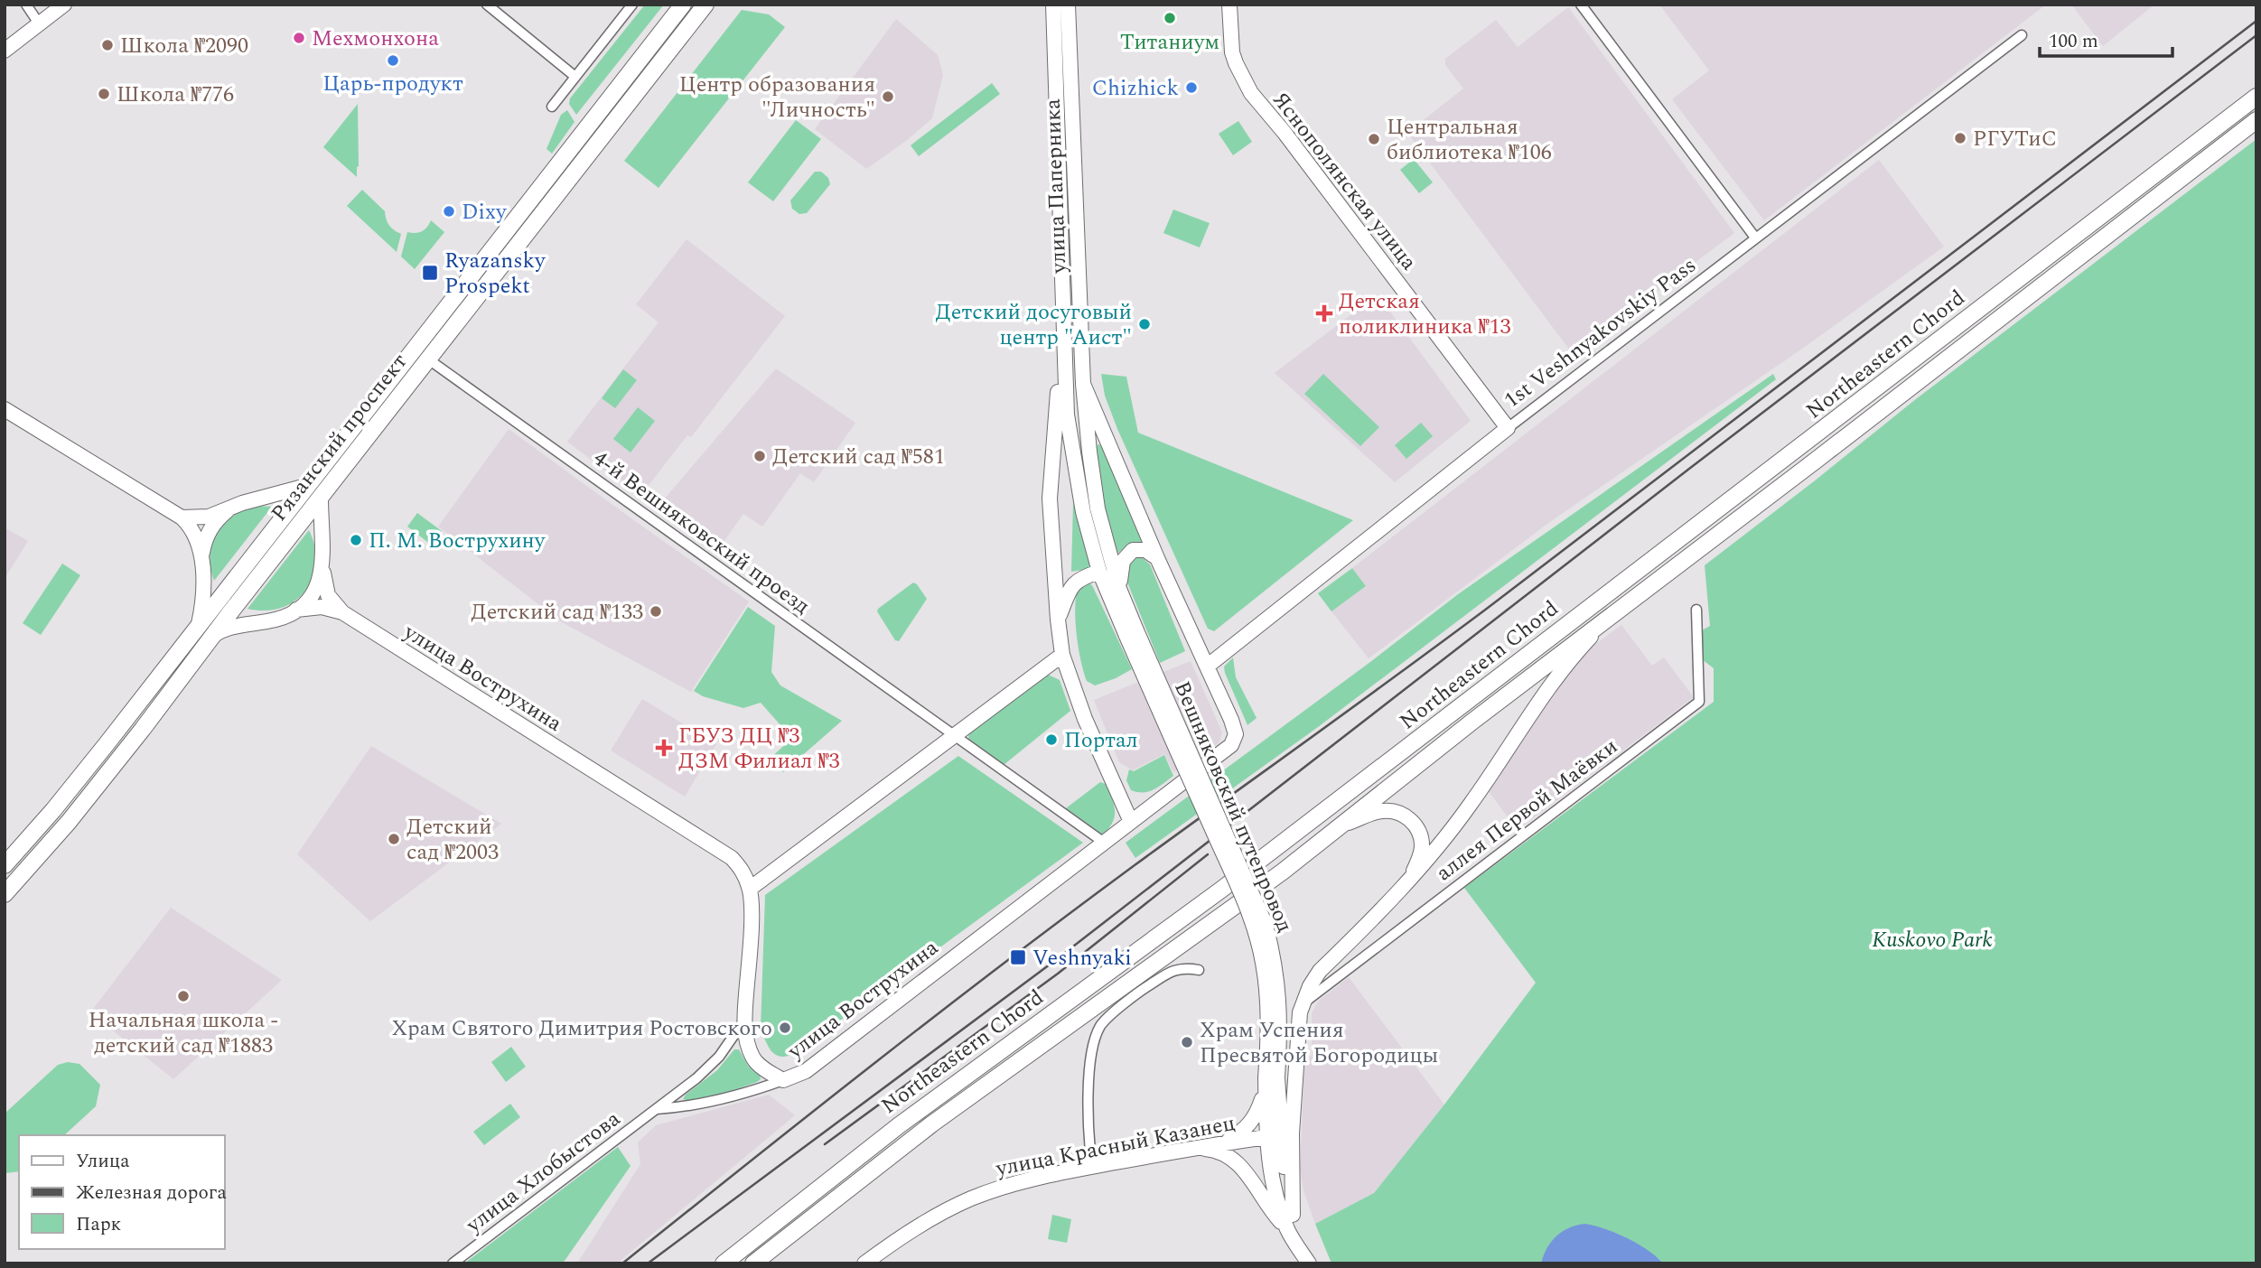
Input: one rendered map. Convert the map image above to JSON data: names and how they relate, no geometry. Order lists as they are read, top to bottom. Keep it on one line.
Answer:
{"streets":{"main road":["Northeastern Chord","Рязанский проспект"],"street":["Яснополянская улица","улица Паперника","1st Veshnyakovskiy Pass","4-й Вешняковский проезд","улица Вострухина","Вешняковский путепровод","аллея Первой Маёвки","улица Красный Казанец","улица Хлобыстова"]},"crossings":[["Яснополянская улица","1st Veshnyakovskiy Pass"],["улица Паперника","улица Вострухина"],["улица Паперника","Вешняковский путепровод"],["1st Veshnyakovskiy Pass","улица Вострухина"],["Рязанский проспект","4-й Вешняковский проезд"],["Рязанский проспект","улица Вострухина"],["4-й Вешняковский проезд","улица Вострухина"],["улица Вострухина","улица Хлобыстова"]],"parks":["Kuskovo Park"],"places":{"other":["Титаниум","Мехмонхона","Школа №2090","Царь-продукт","Chizhick","Школа №776","Центр образования \"Личность\"","РГУТиС","Центральная библиотека №106","Dixy","Детский досуговый центр \"Аист\"","Детский сад №581","П. М. Вострухину","Детский сад №133","Портал","Детский сад №2003","Начальная школа - детский сад №1883","Храм Святого Димитрия Ростовского","Храм Успения Пресвятой Богородицы"],"transit":["Ryazansky Prospekt","Veshnyaki"],"health":["Детская поликлиника №13","ГБУЗ ДЦ №3 ДЗМ Филиал №3"]},"legend":["Улица","Железная дорога","Парк"],"scale_bar":"100 m"}
